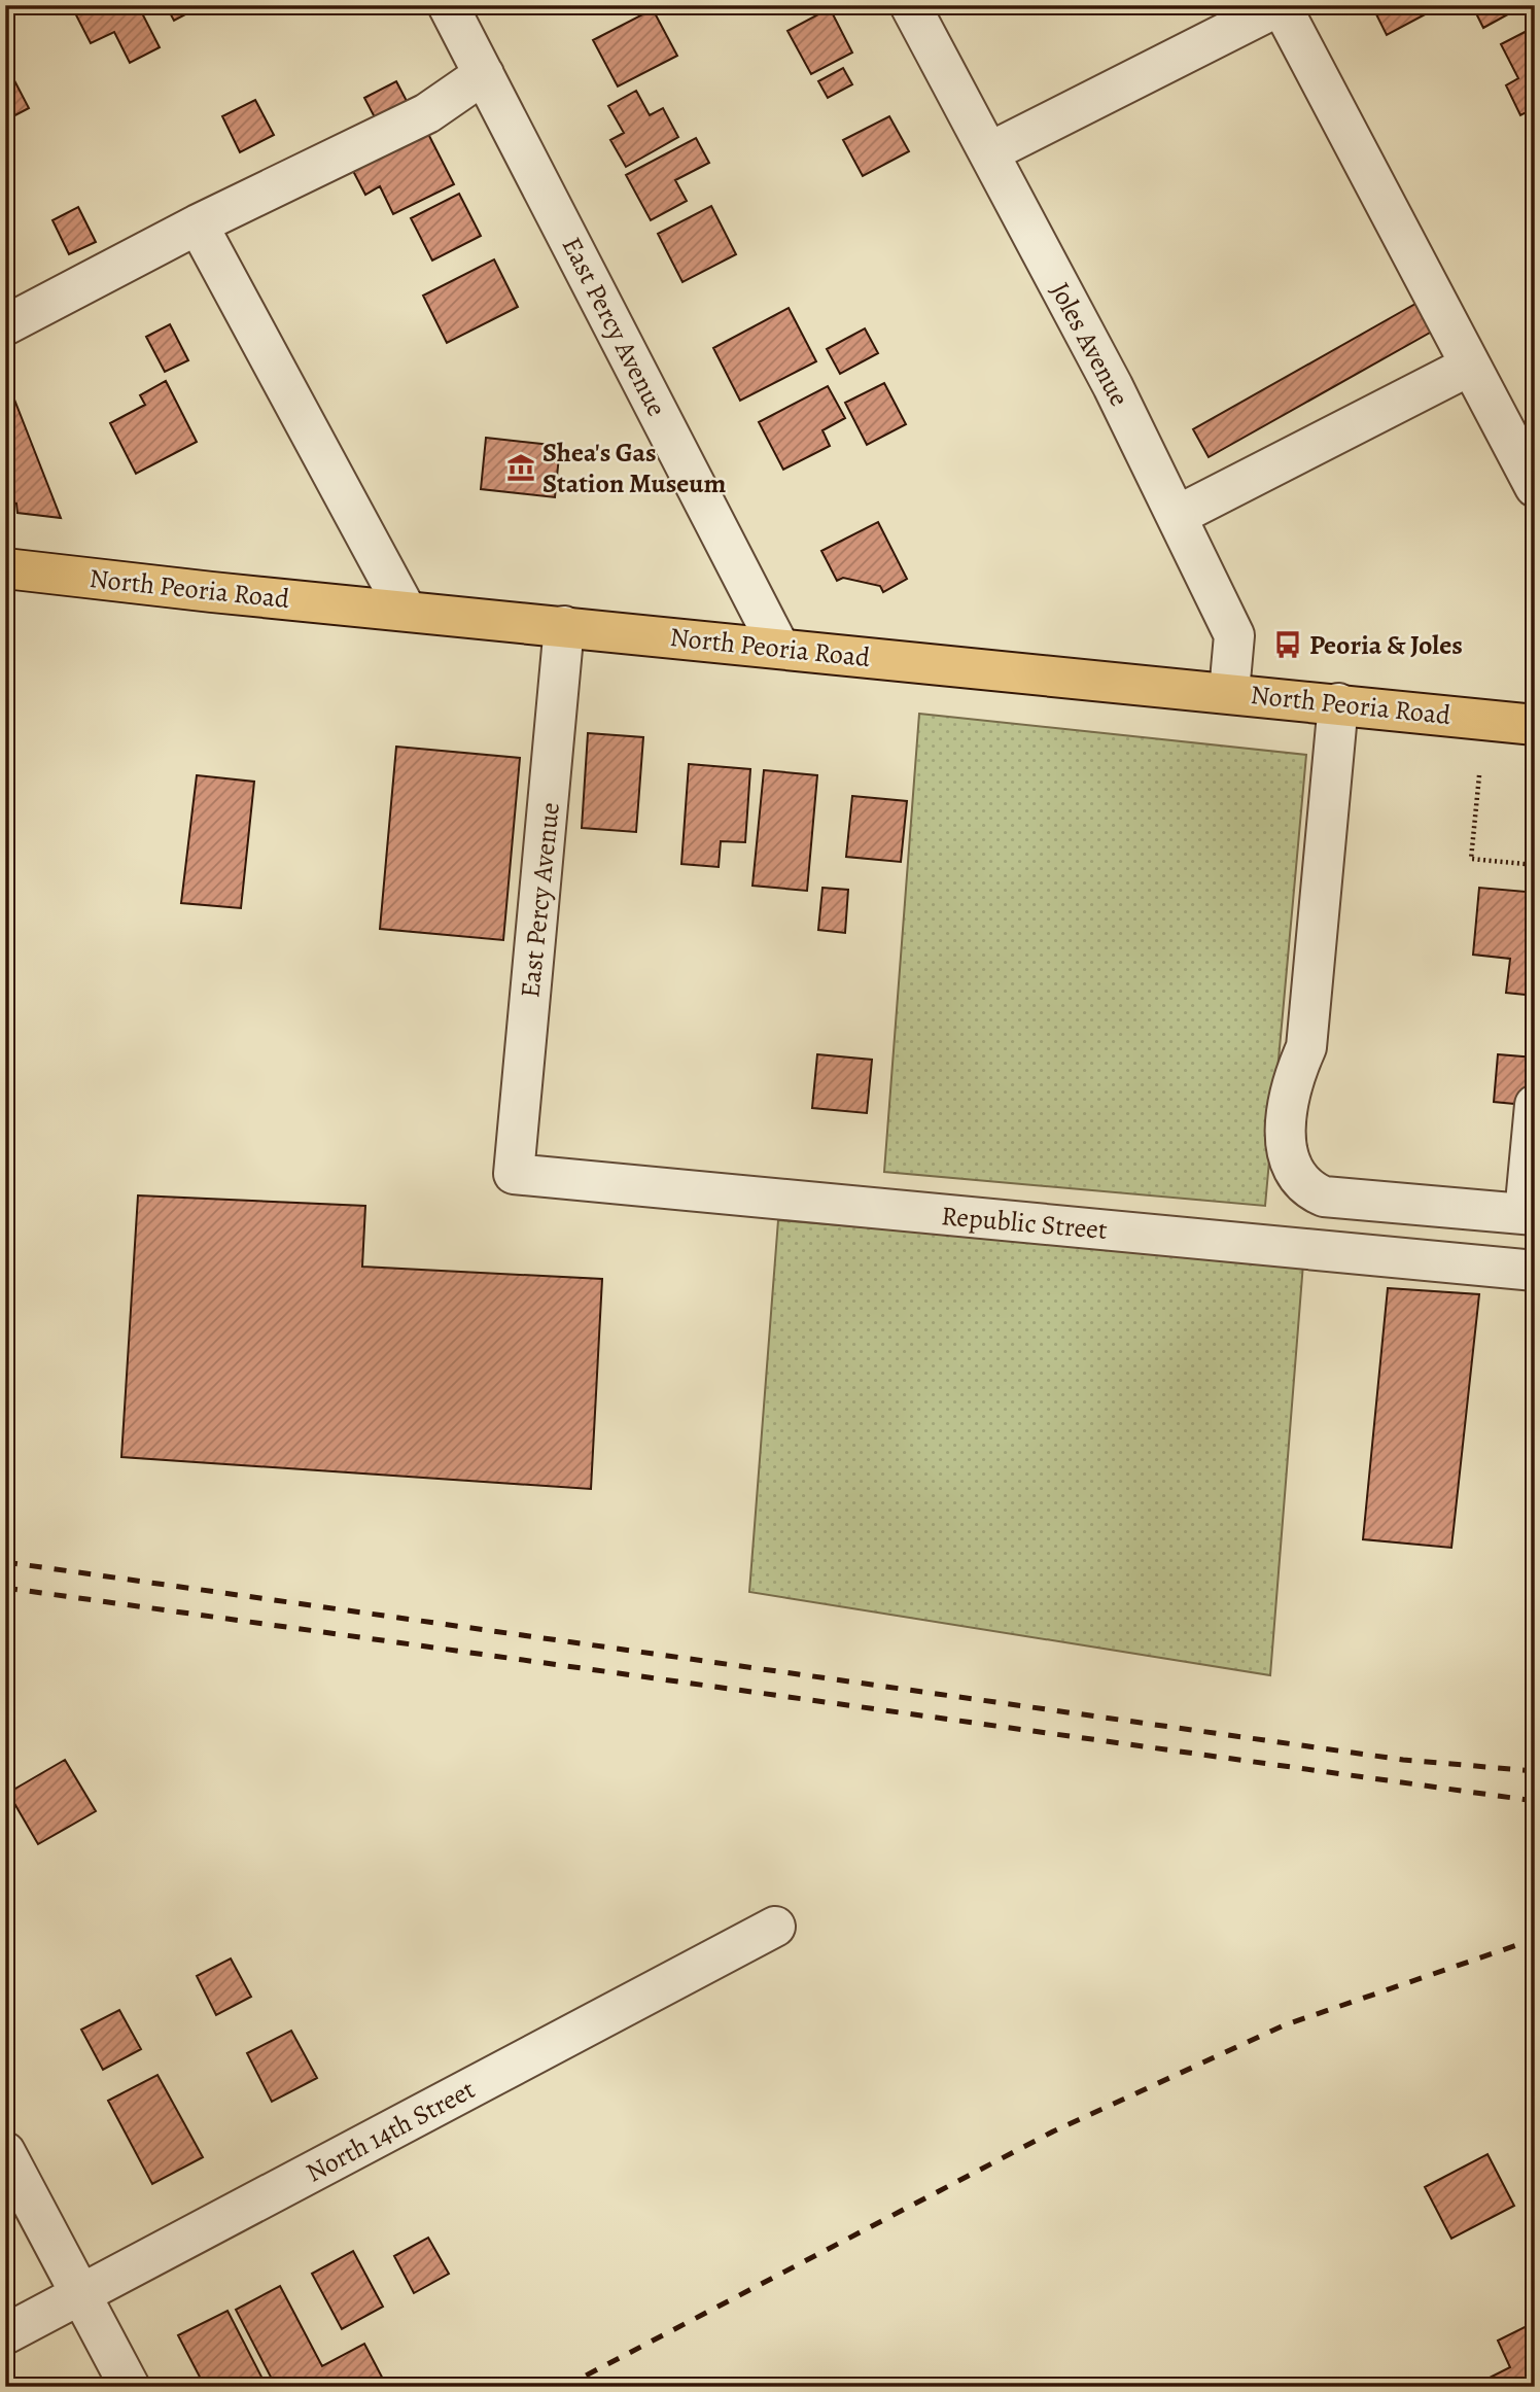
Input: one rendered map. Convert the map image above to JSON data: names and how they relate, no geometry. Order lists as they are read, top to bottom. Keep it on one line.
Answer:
{"streets":{"main road":["North Peoria Road"],"street":["East Percy Avenue","Joles Avenue","Republic Street","North 14th Street"]},"crossings":[["East Percy Avenue","North Peoria Road"],["East Percy Avenue","Republic Street"],["Joles Avenue","North Peoria Road"]],"places":{"museum":["Shea's Gas Station Museum"],"bus stop":["Peoria & Joles"]}}
